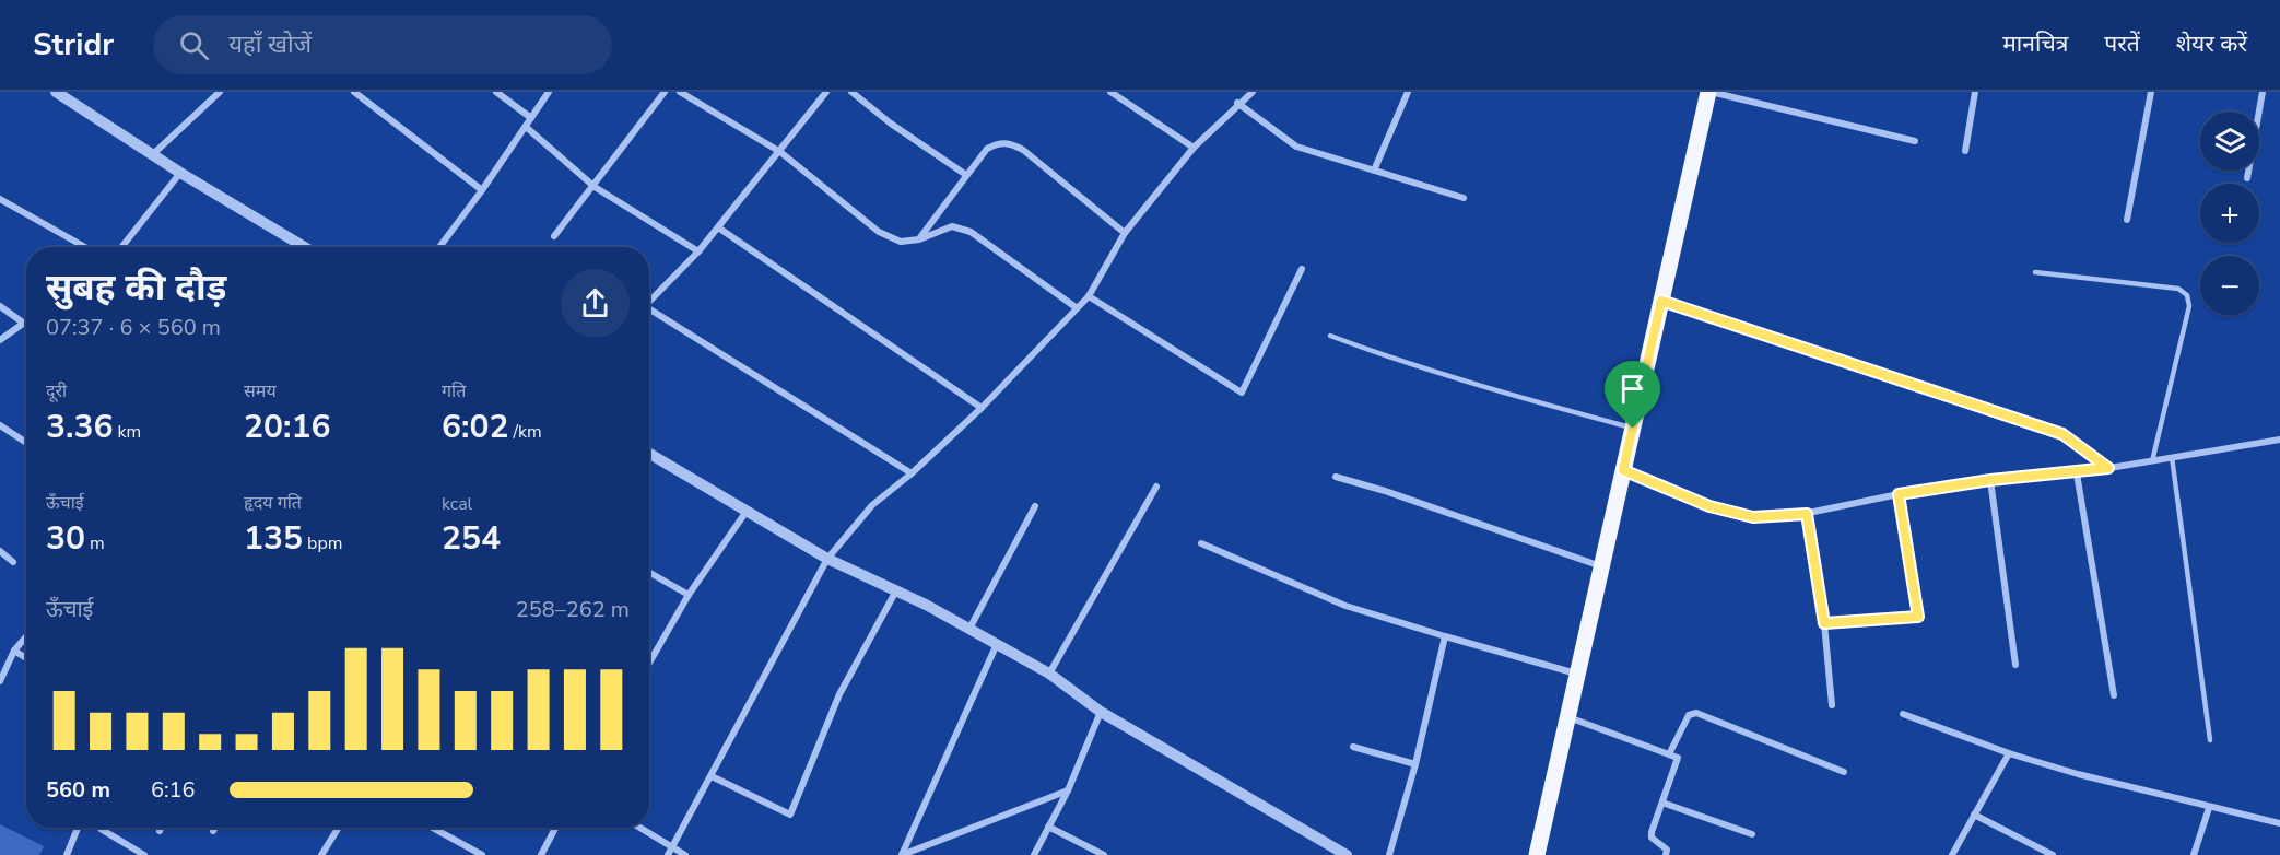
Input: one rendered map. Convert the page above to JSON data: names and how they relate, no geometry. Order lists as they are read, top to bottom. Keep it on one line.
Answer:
{"page":{"header":"Stridr","search":"यहाँ खोजें","nav":["मानचित्र","परतें","शेयर करें"],"map_buttons":["+","−"],"heading":["सुबह की दौड़","07:37 · 6 × 560 m"],"stats":[["दूरी","3.36 km"],["समय","20:16"],["गति","6:02 /km"],["ऊँचाई","30 m"],["हृदय गति","135 bpm"],["kcal","254"]],"chart":["ऊँचाई","258–262 m"],"list":[{"name":"560 m","note":"6:16"}]}}
